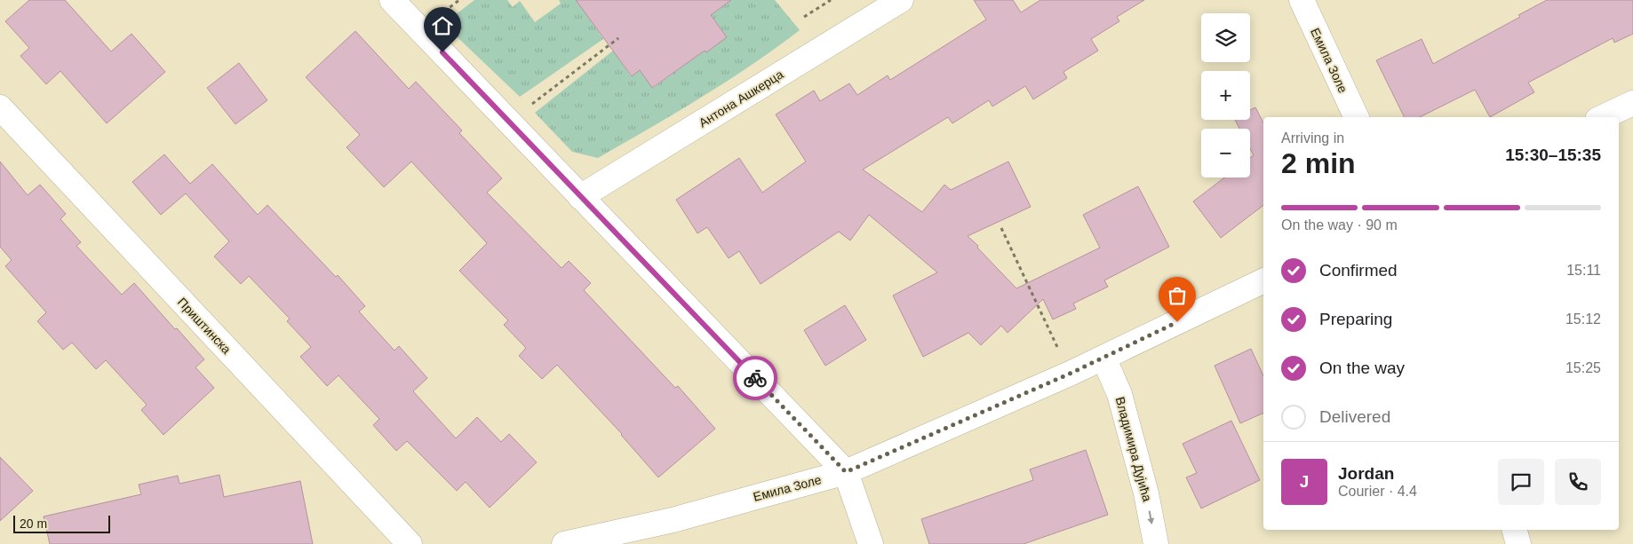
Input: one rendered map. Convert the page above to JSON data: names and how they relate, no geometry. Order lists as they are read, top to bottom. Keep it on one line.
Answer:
{"streets":{"street":["Емила Золе","Антона Ашкерца","Приштинска","Владимира Дујића"]},"crossings":[["Емила Золе","Владимира Дујића"]],"one_way":["Владимира Дујића"],"scale_bar":"20 m","page":{"map_buttons":["+","−"],"heading":["2 min","Arriving in","15:30–15:35"],"panel":["Jordan","Courier · 4.4"],"bar":"On the way · 90 m","list":[["Confirmed","15:11"],["Preparing","15:12"],["On the way","15:25"],"Delivered"],"round":"J","scale":"20 m"}}
